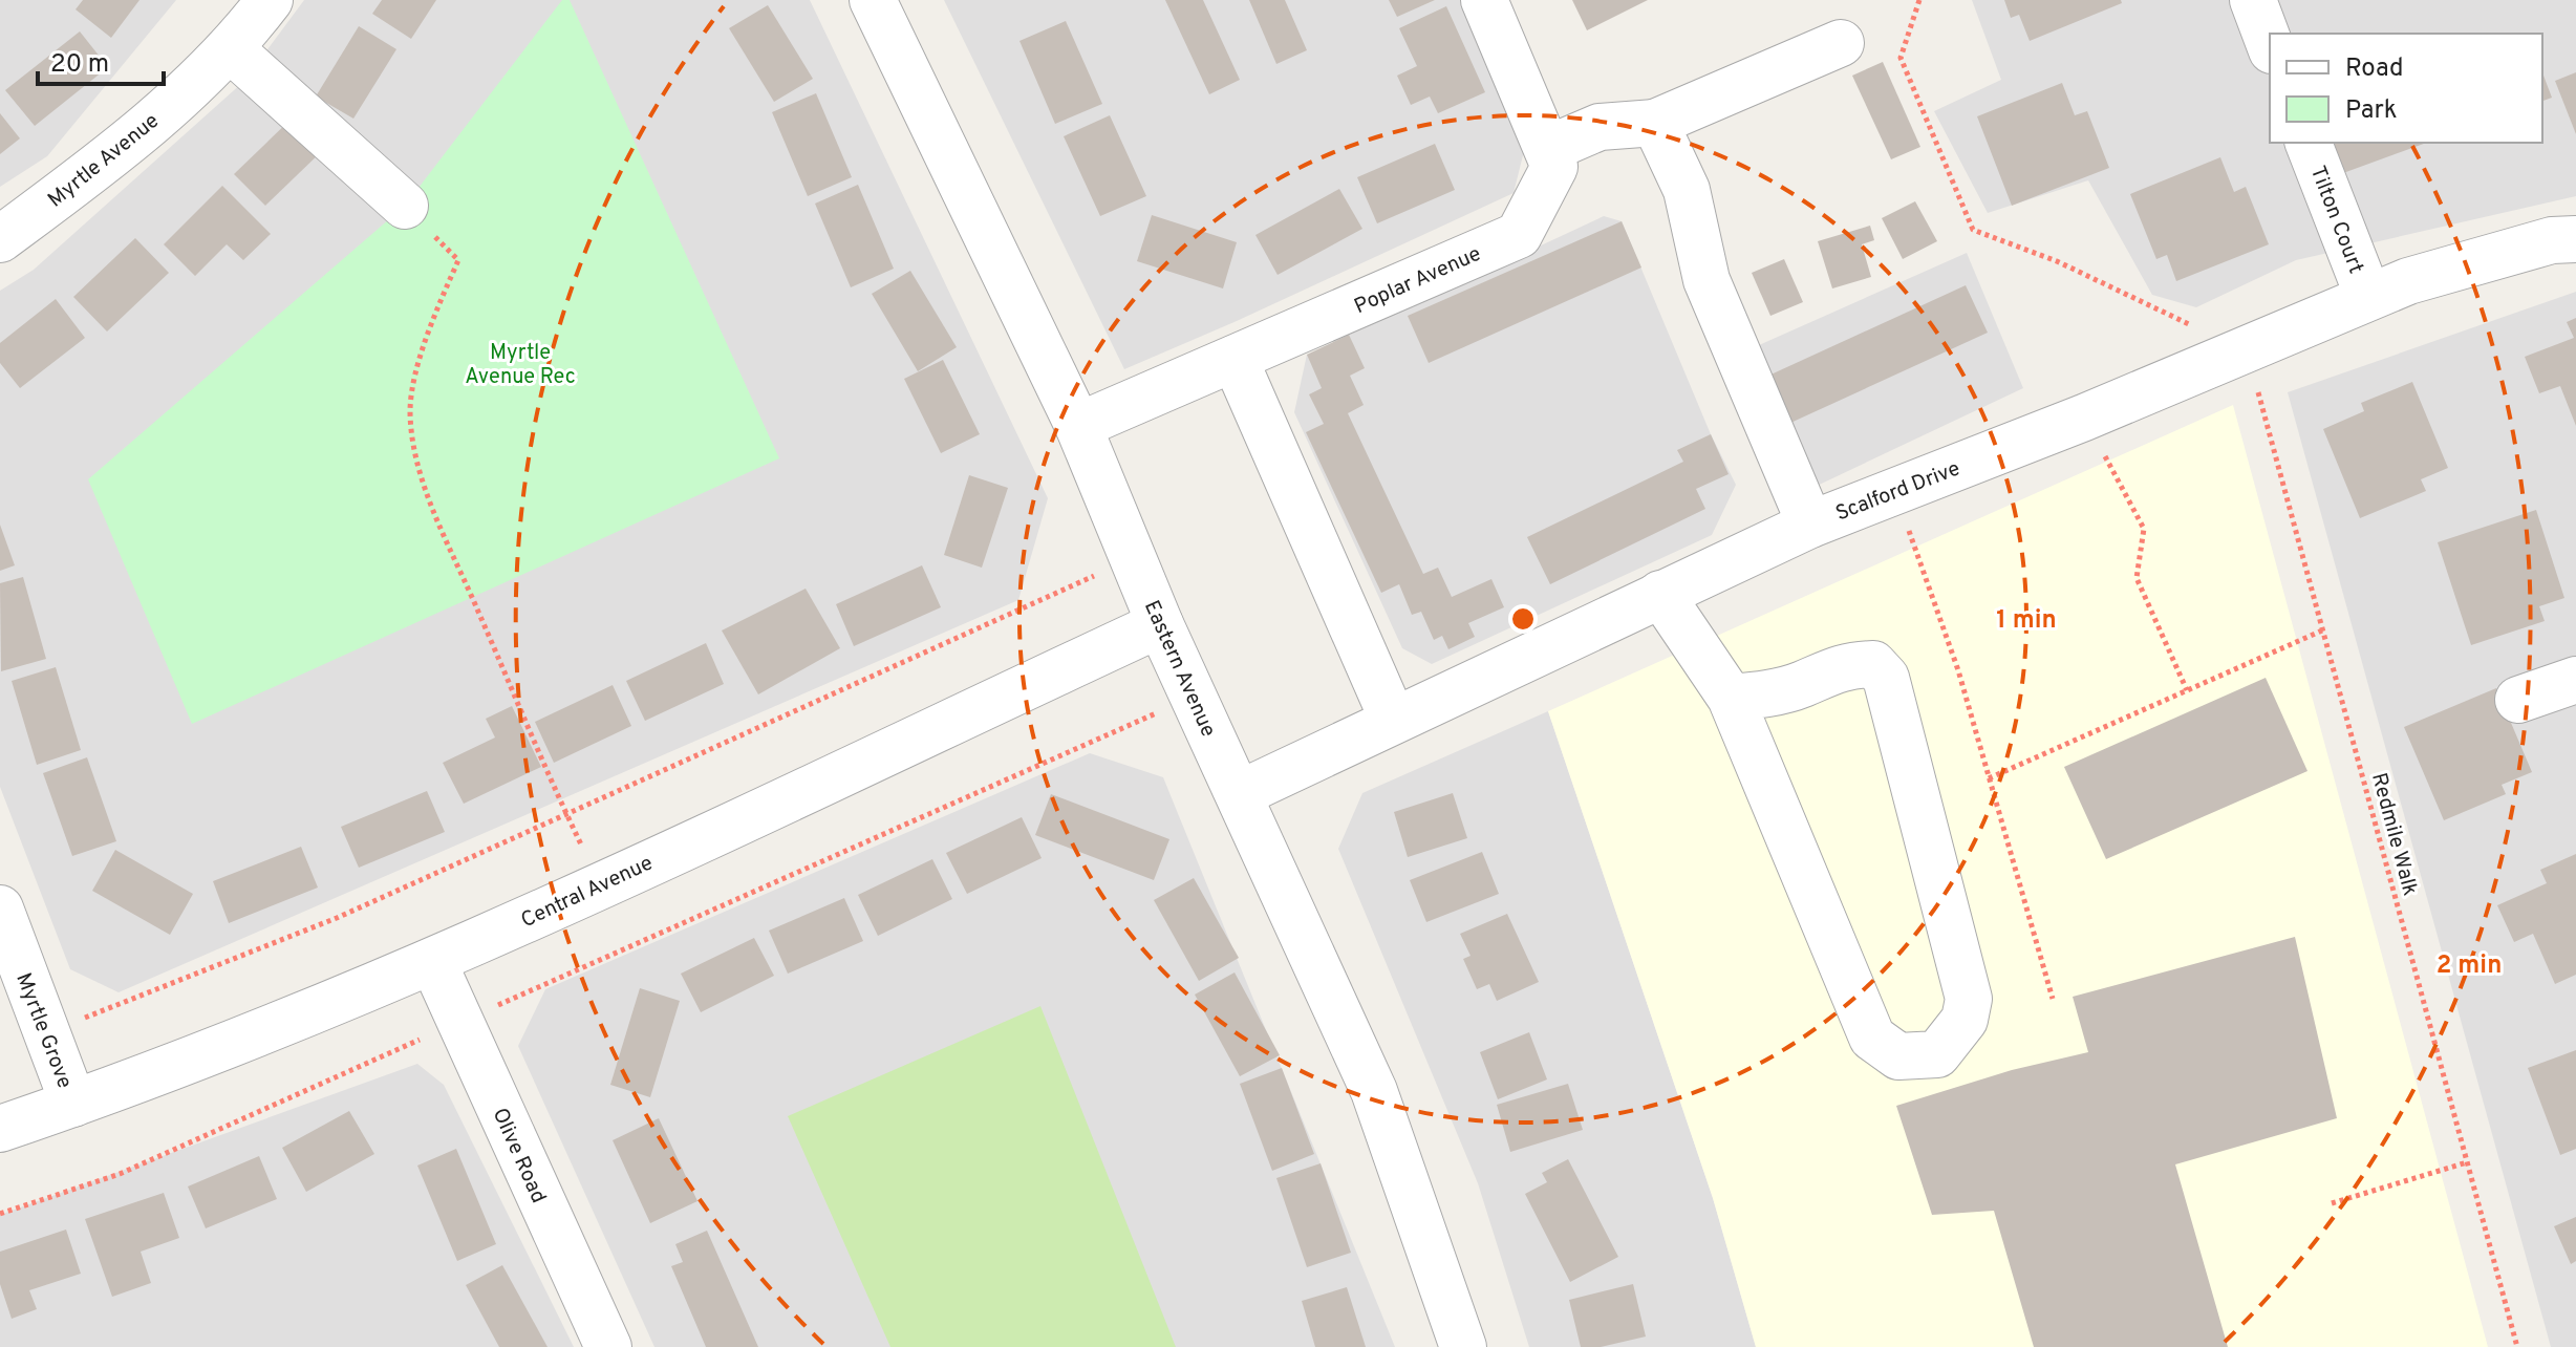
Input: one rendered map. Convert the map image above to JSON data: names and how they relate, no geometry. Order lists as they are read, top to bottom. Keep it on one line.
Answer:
{"streets":{"street":["Myrtle Avenue","Tilton Court","Poplar Avenue","Scalford Drive","Eastern Avenue","Central Avenue","Myrtle Grove","Olive Road"],"path":["Redmile Walk"]},"crossings":[["Tilton Court","Scalford Drive"],["Poplar Avenue","Eastern Avenue"],["Scalford Drive","Eastern Avenue"],["Scalford Drive","Redmile Walk"],["Eastern Avenue","Central Avenue"],["Central Avenue","Myrtle Grove"],["Central Avenue","Olive Road"]],"parks":["Myrtle Avenue Rec"],"legend":["Road","Park"],"scale_bar":"20 m","rings":["1 min","2 min"]}
